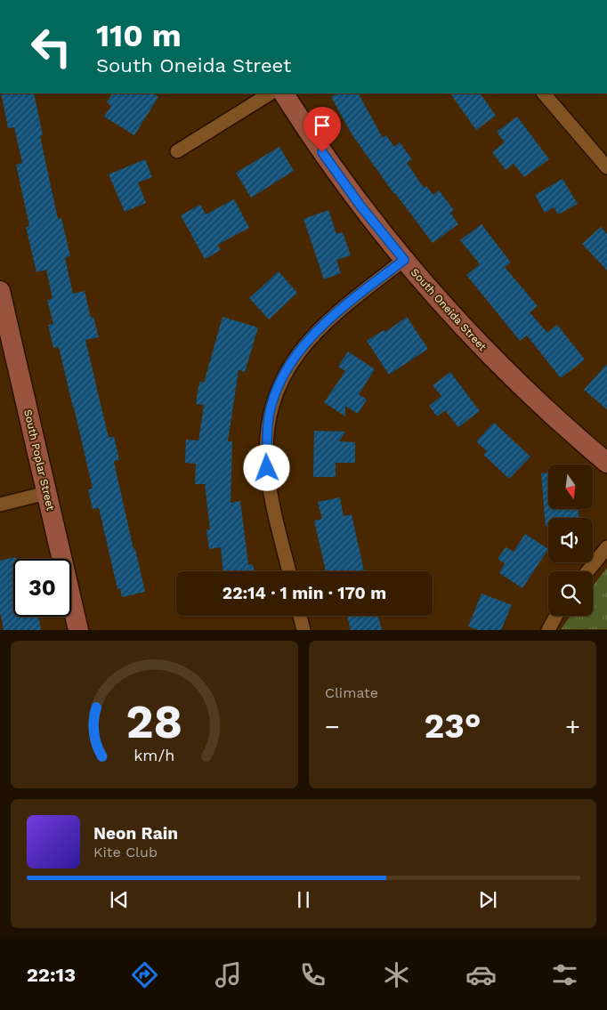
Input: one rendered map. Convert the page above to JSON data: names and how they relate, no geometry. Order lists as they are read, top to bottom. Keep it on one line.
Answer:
{"streets":{"street":["South Oneida Street","South Poplar Street"]},"north":"bottom","page":{"turn":["110 m","South Oneida Street"],"limit":"30","trip":"22:14 · 1 min · 170 m","tile":"Climate","heat":["−","23°","+"],"song":["Neon Rain","Kite Club"],"tabs":"22:13","gauge":["28","km/h"]}}
